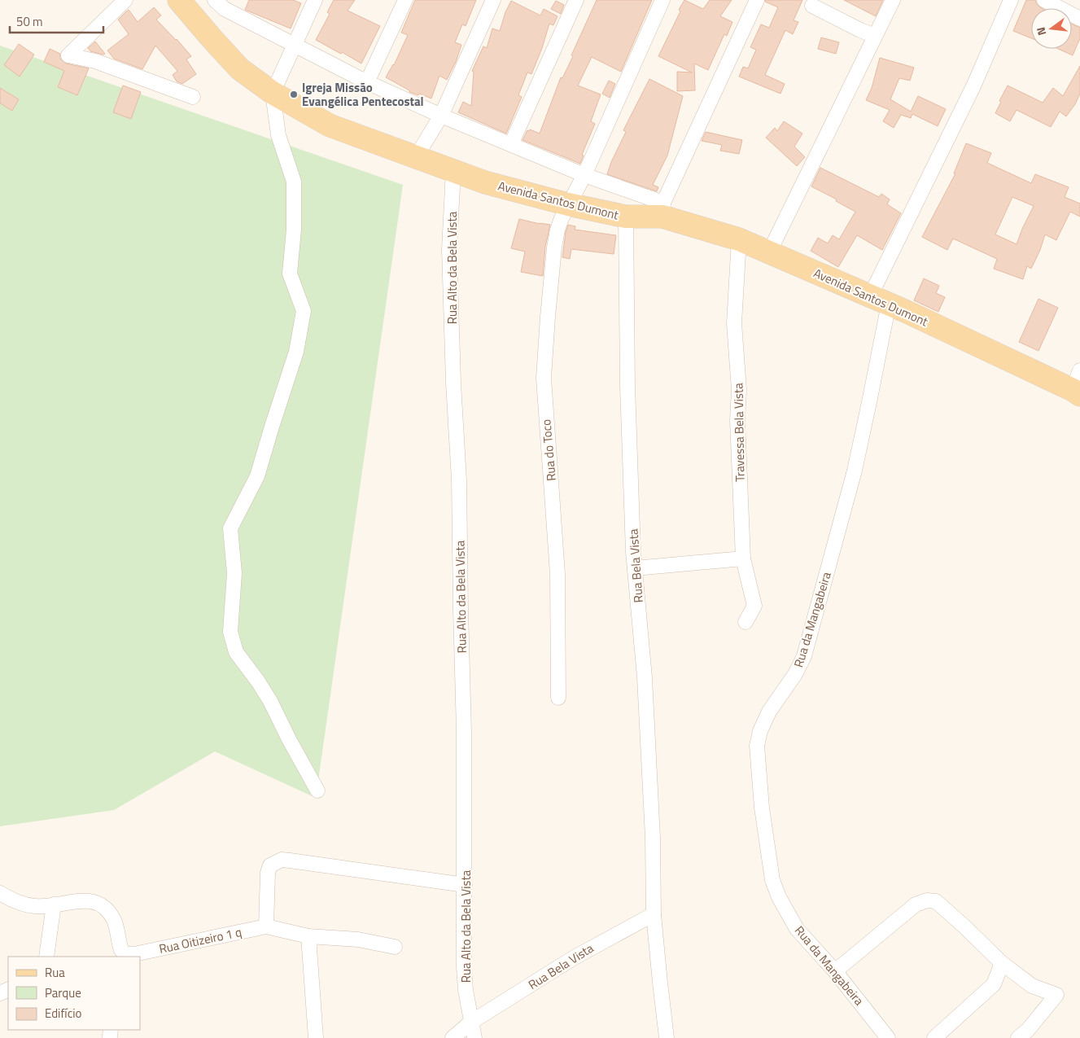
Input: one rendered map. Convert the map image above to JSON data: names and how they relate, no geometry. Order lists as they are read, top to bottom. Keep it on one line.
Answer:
{"streets":{"main road":["Avenida Santos Dumont"],"street":["Rua Alto da Bela Vista","Travessa Bela Vista","Rua do Toco","Rua Bela Vista","Rua da Mangabeira","Rua Oitizeiro 1 q"]},"crossings":[["Avenida Santos Dumont","Rua Alto da Bela Vista"],["Avenida Santos Dumont","Travessa Bela Vista"],["Avenida Santos Dumont","Rua do Toco"],["Avenida Santos Dumont","Rua Bela Vista"],["Avenida Santos Dumont","Rua da Mangabeira"],["Rua Alto da Bela Vista","Rua Bela Vista"]],"places":["Igreja Missão Evangélica Pentecostal"],"legend":["Rua","Parque","Edifício"],"scale_bar":"50 m","north":"left"}
